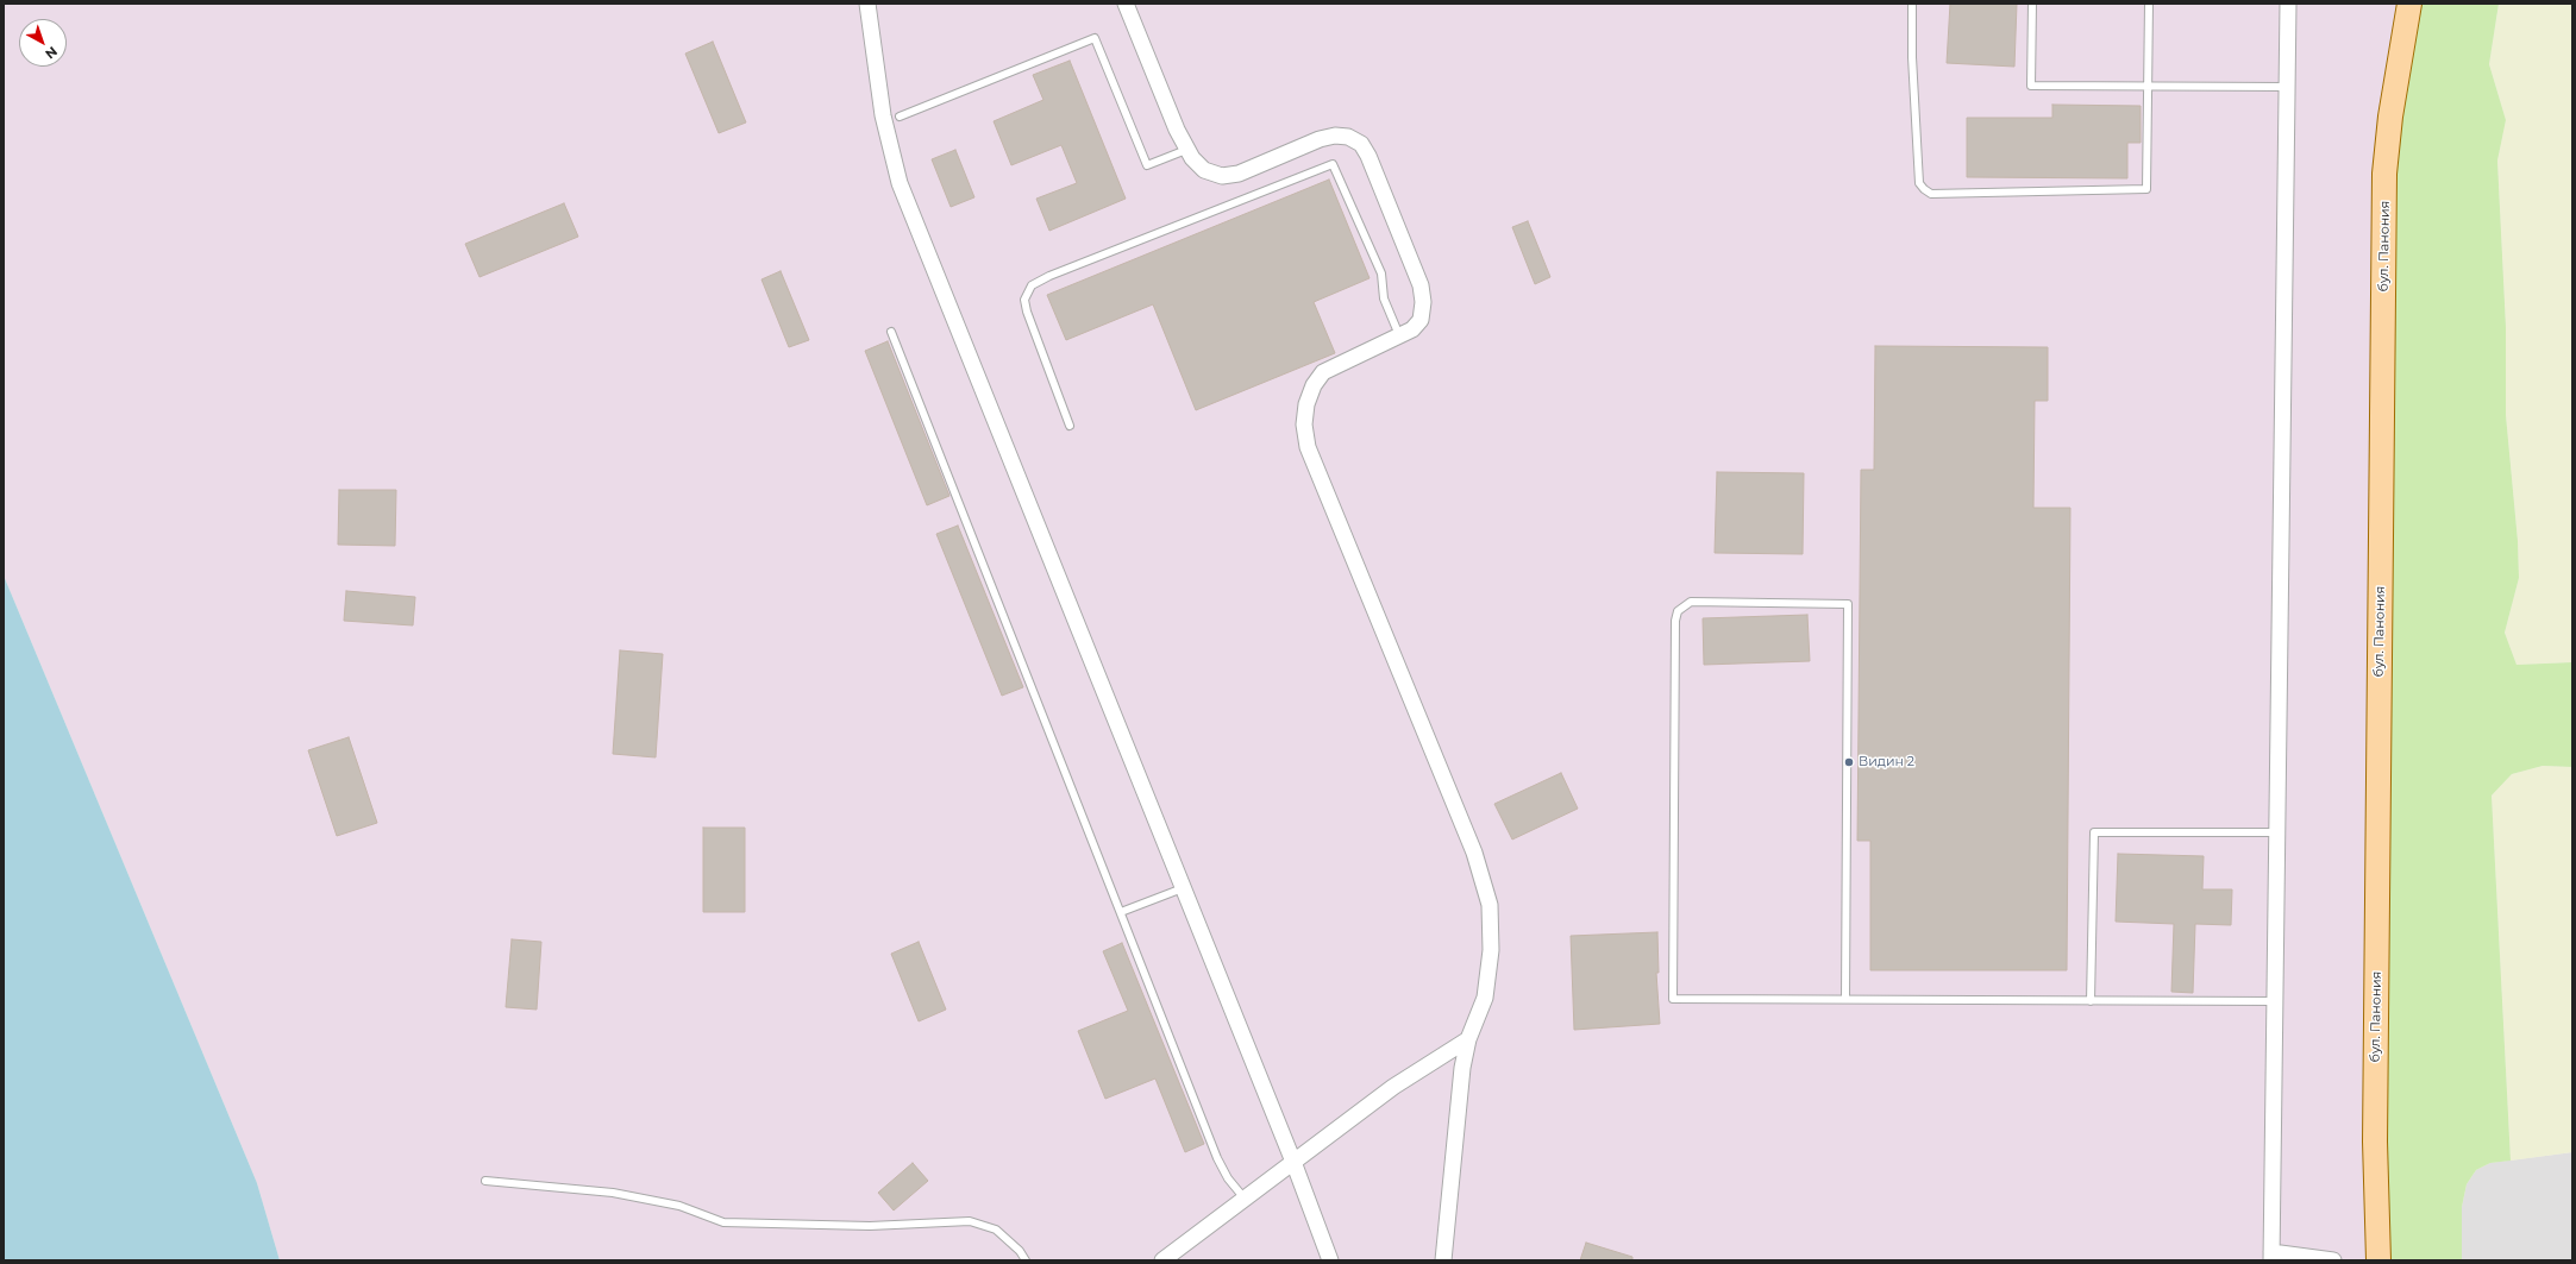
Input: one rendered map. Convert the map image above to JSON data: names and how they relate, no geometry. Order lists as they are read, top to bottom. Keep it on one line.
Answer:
{"streets":{"main road":["бул. Панония"]},"places":["Видин 2"],"north":"bottom right"}
